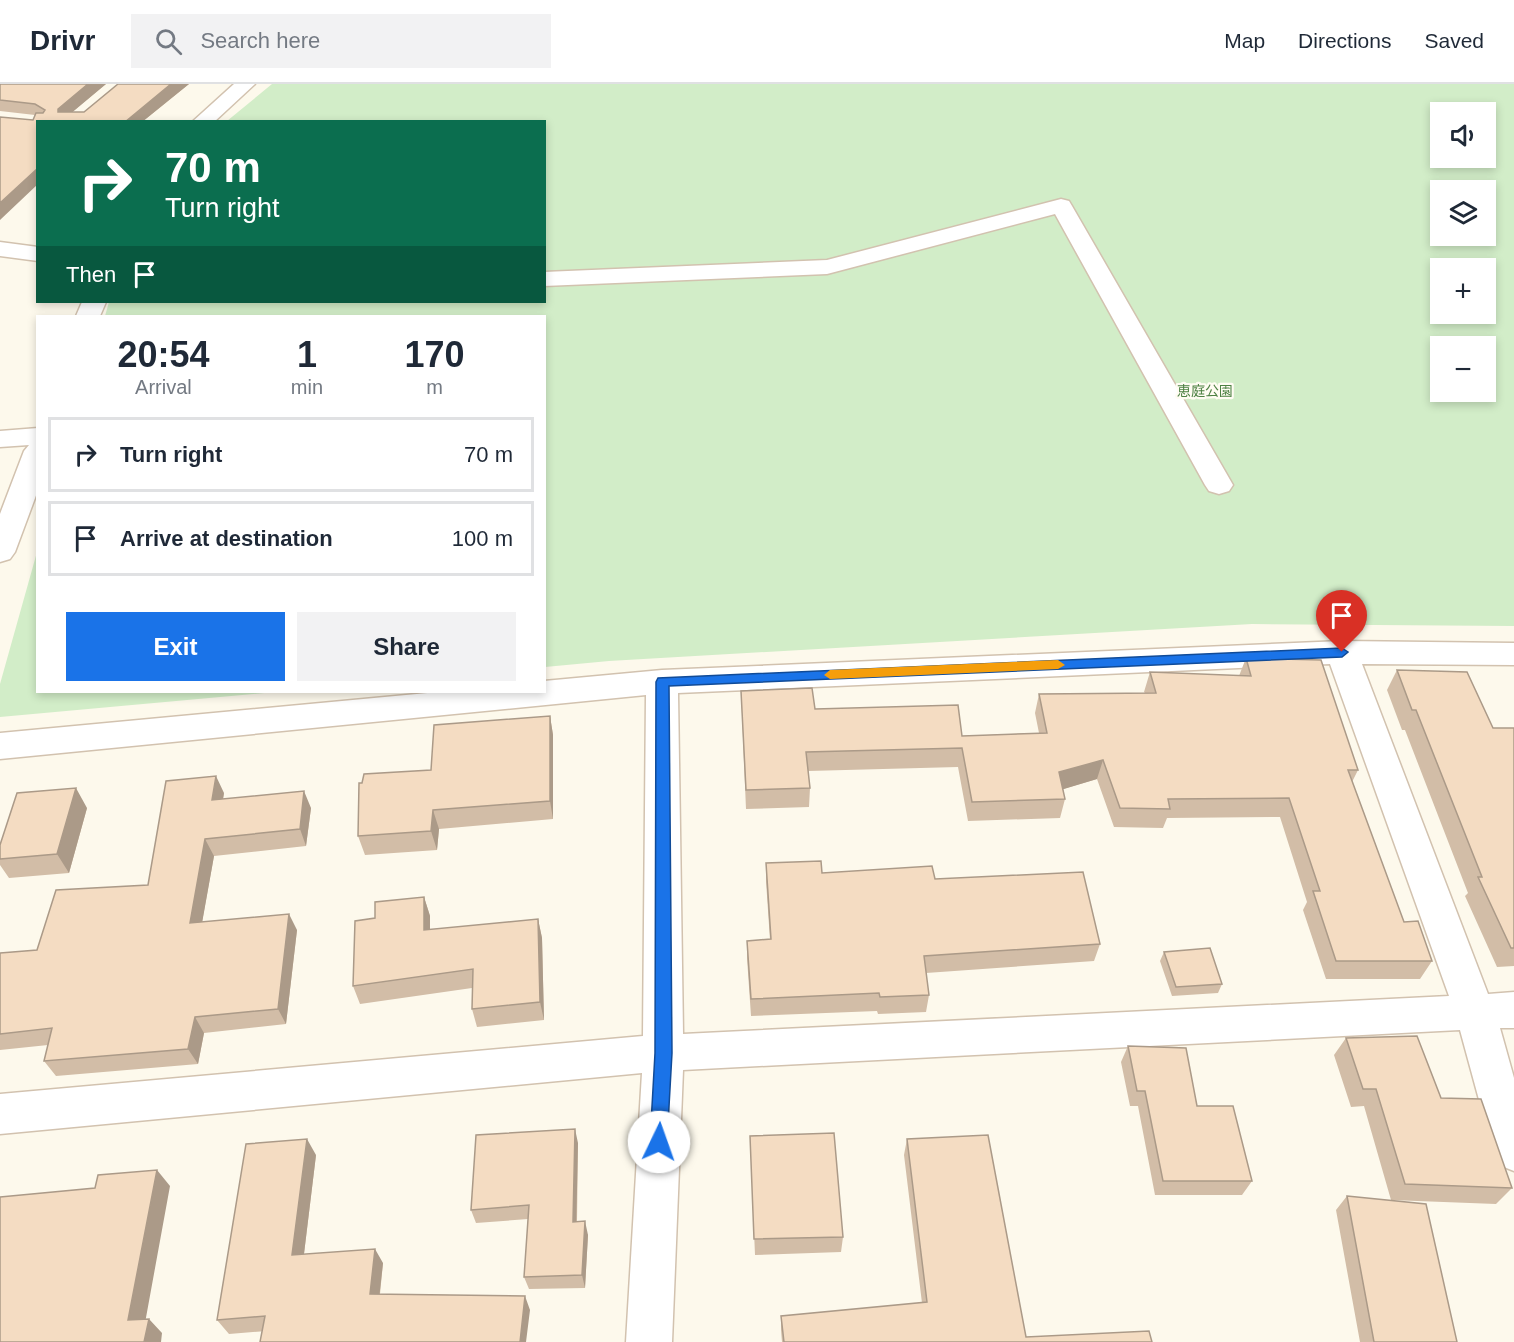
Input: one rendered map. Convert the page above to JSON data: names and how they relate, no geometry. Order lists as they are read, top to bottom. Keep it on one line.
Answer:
{"parks":["恵庭公園"],"page":{"header":"Drivr","search":"Search here","nav":["Map","Directions","Saved"],"map_buttons":["+","−"],"turn":["70 m","Turn right"],"then":"Then","eta":["20:54","Arrival","1","min","170","m"],"list":[{"name":"Turn right","value":"70 m"},{"name":"Arrive at destination","value":"100 m"}],"buttons":["Exit","Share"]}}
